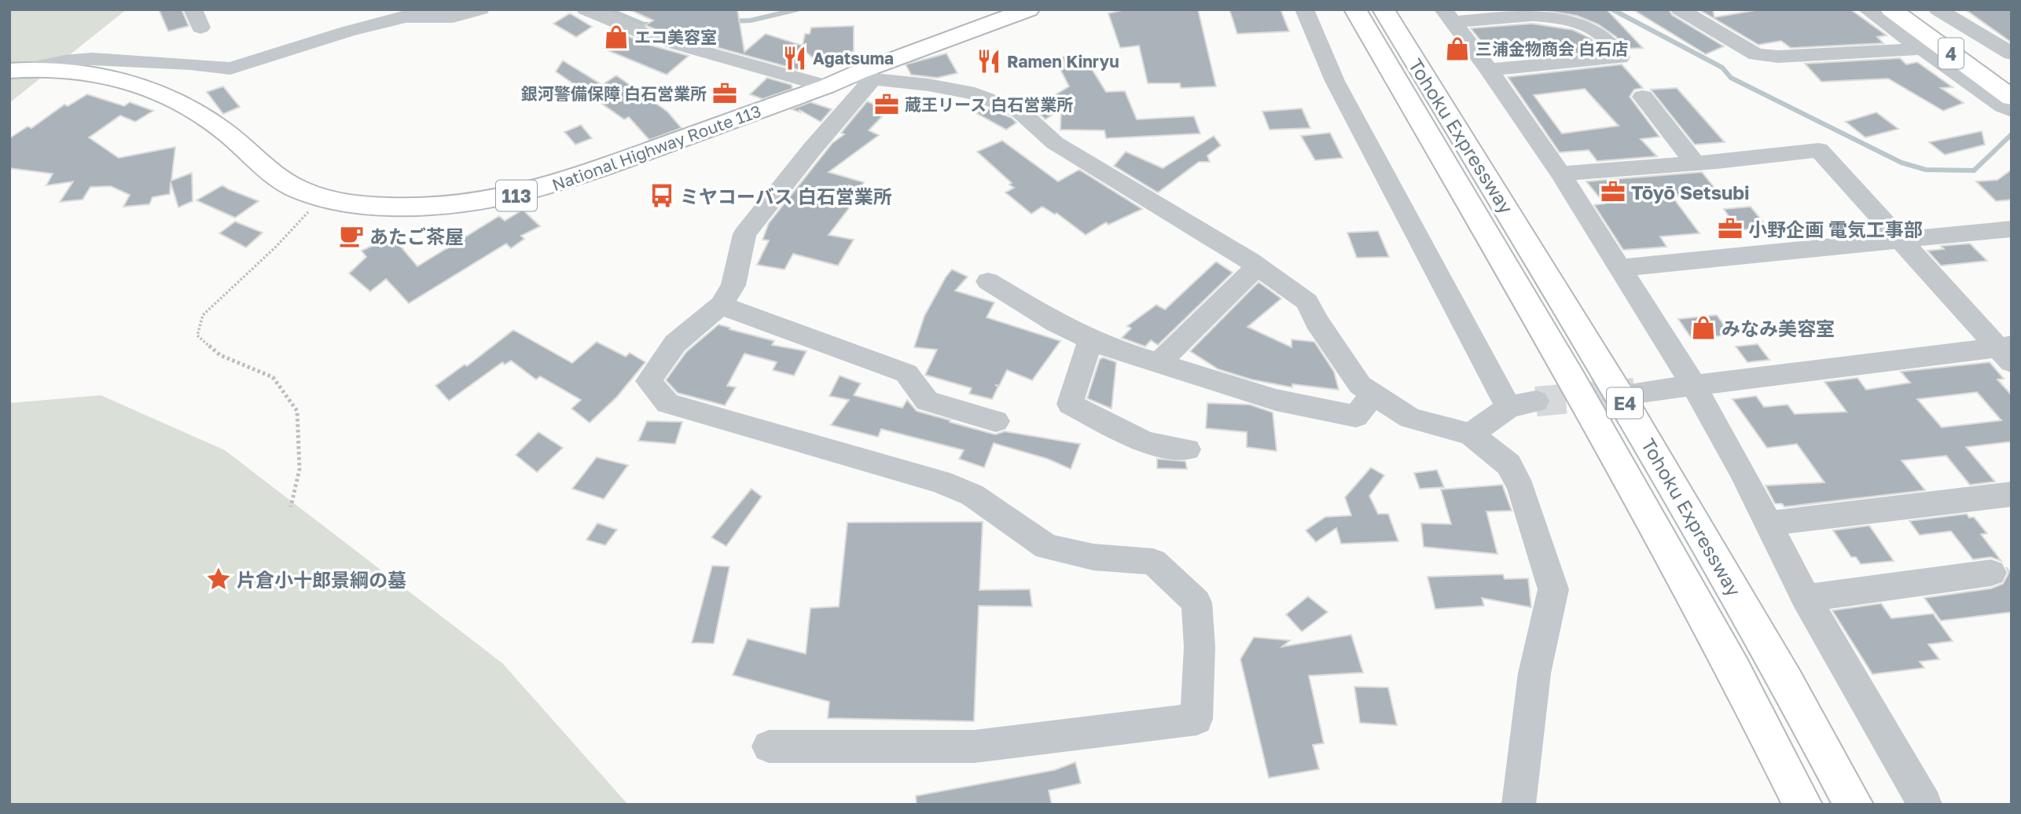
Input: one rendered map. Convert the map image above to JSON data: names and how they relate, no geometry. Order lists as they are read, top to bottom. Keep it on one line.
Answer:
{"streets":{"highway":["4","Tohoku Expressway","National Highway Route 113","113","E4"]},"places":{"shop":["エコ美容室","三浦金物商会 白石店","みなみ美容室"],"restaurant":["Agatsuma","Ramen Kinryu"],"office":["銀河警備保障 白石営業所","蔵王リース 白石営業所","Tōyō Setsubi","小野企画 電気工事部"],"bus stop":["ミヤコーバス 白石営業所"],"cafe":["あたご茶屋"],"place":["片倉小十郎景綱の墓"]}}
